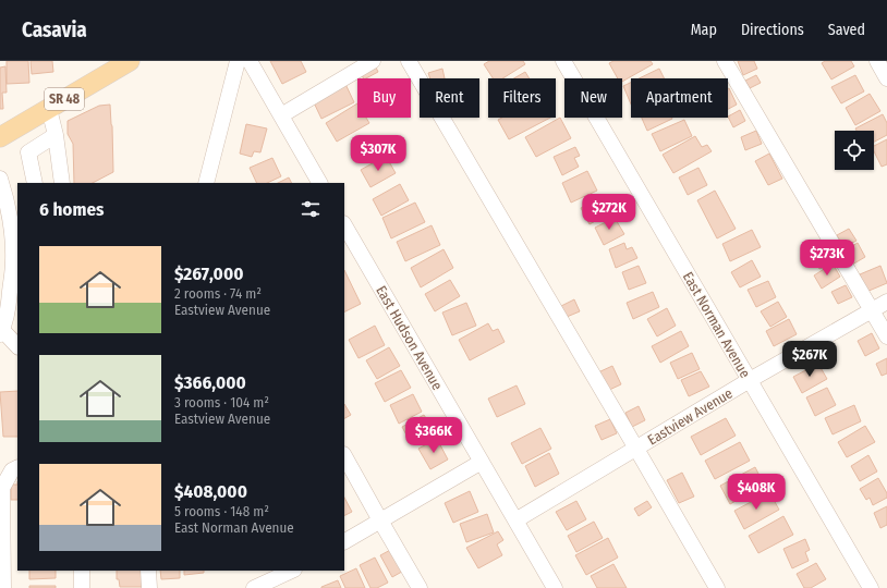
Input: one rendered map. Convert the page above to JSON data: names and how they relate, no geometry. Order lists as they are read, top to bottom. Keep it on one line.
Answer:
{"streets":{"main road":["SR 48"],"street":["East Norman Avenue","East Hudson Avenue","Eastview Avenue"]},"crossings":[["East Norman Avenue","Eastview Avenue"],["East Hudson Avenue","Eastview Avenue"]],"page":{"header":"Casavia","nav":["Map","Directions","Saved"],"chip":["Buy","Rent","Filters","New","Apartment"],"price":["$307K","$272K","$273K","$267K","$366K","$408K"],"heading":"6 homes","list":[{"name":"$267,000","note":"2 rooms · 74 m² · Eastview Avenue"},{"name":"$366,000","note":"3 rooms · 104 m² · Eastview Avenue"},{"name":"$408,000","note":"5 rooms · 148 m² · East Norman Avenue"}]}}
